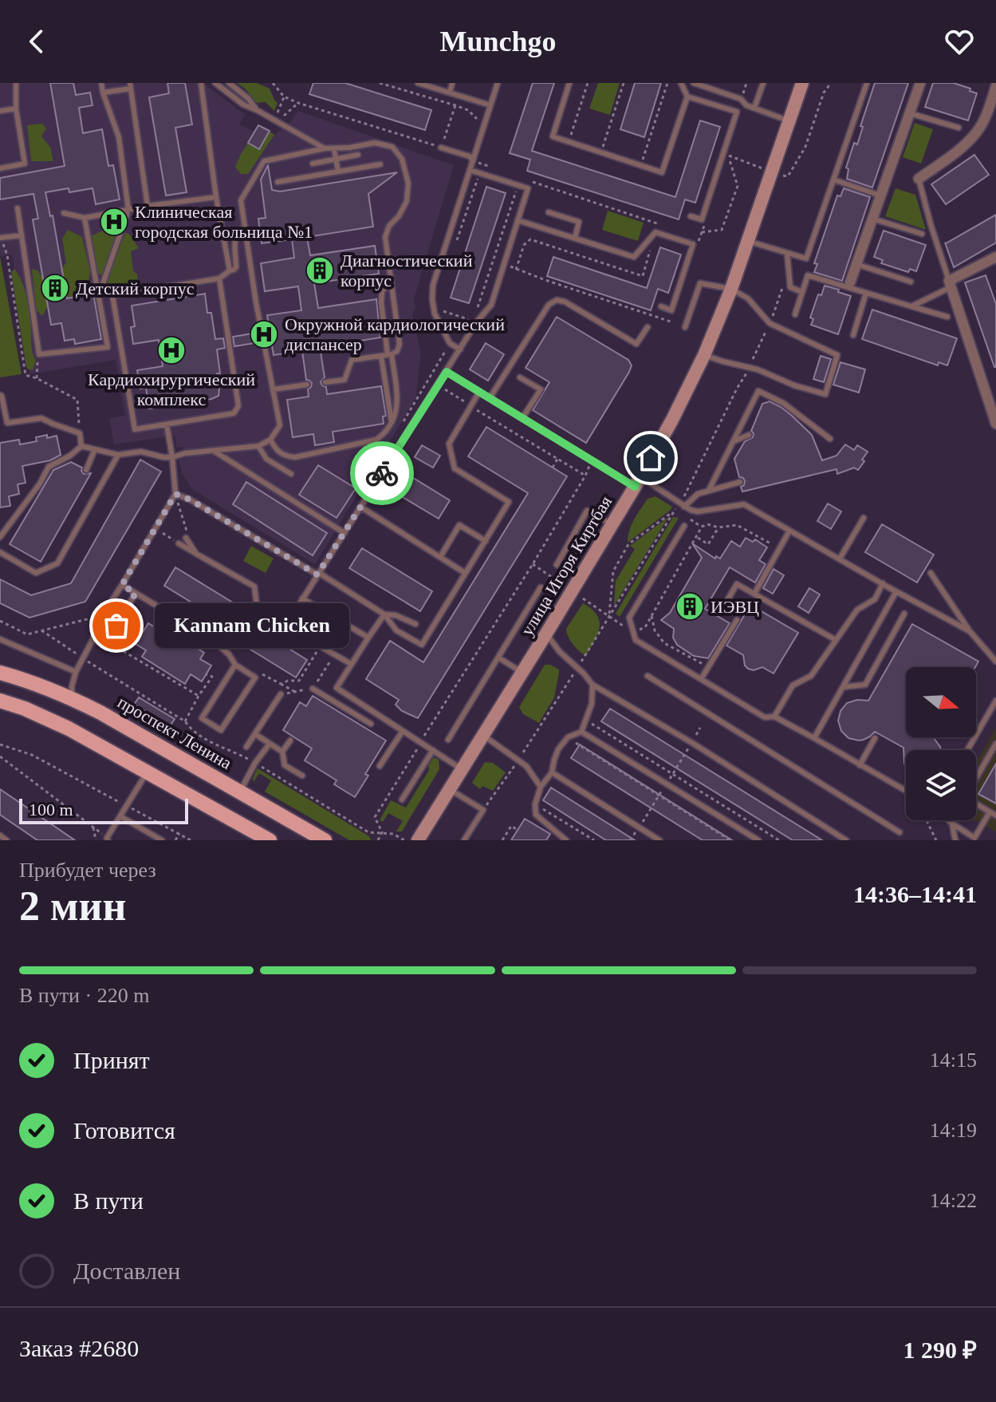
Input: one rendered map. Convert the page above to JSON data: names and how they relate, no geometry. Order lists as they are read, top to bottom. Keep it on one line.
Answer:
{"streets":{"main road":["улица Игоря Киртбая","проспект Ленина"]},"places":{"hospital":["Клиническая городская больница №1","Окружной кардиологический диспансер","Кардиохирургический комплекс"],"building":["Диагностический корпус","Детский корпус","ИЭВЦ"],"other":["Kannam Chicken"]},"scale_bar":"100 m","north":"right","page":{"header":"Munchgo","bubble":"Kannam Chicken","scale":"100 m","heading":["2 мин","Прибудет через","14:36–14:41"],"panel":["Заказ #2680","1 290 ₽"],"bar":"В пути · 220 m","list":[["Принят","14:15"],["Готовится","14:19"],["В пути","14:22"],"Доставлен"]}}
